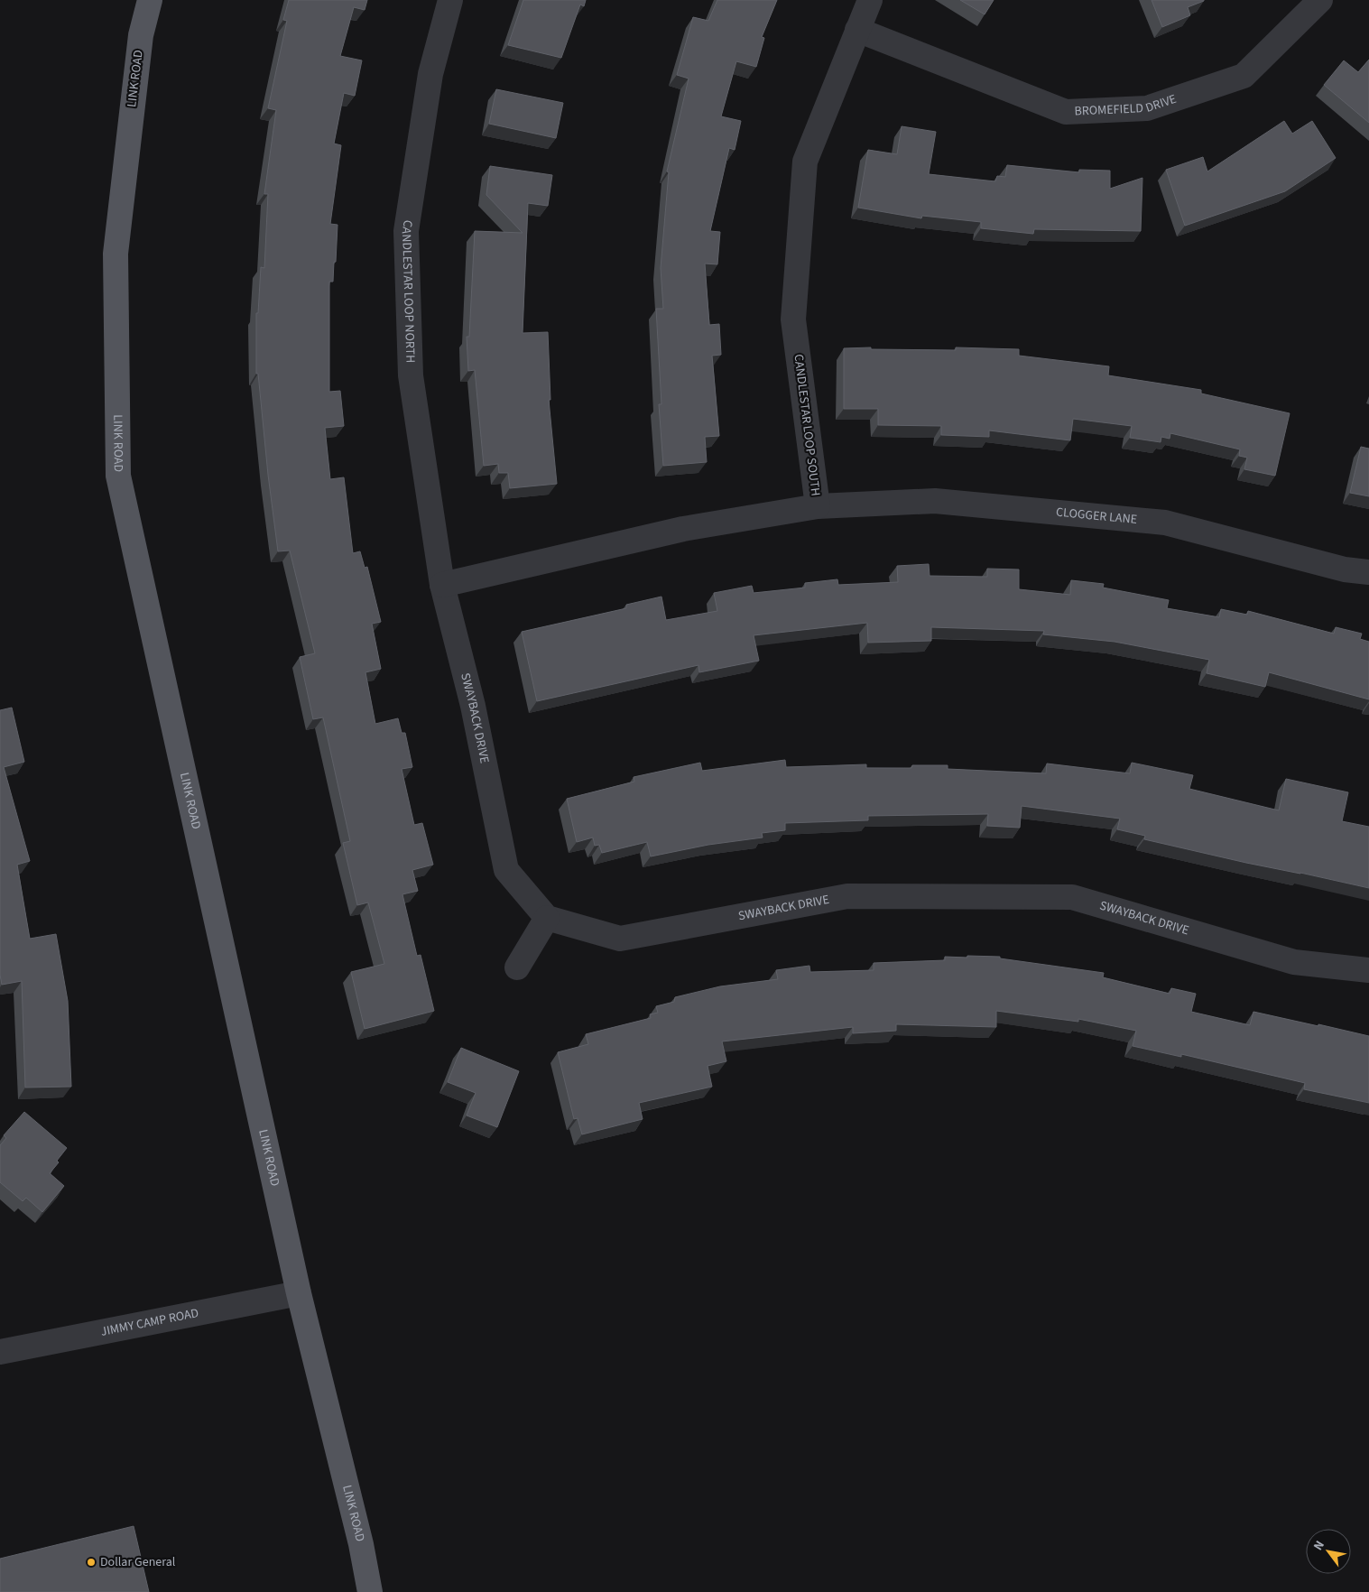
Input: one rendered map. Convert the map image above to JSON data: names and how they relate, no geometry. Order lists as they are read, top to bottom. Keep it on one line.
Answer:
{"streets":{"main road":["LINK ROAD"],"street":["BROMEFIELD DRIVE","CANDLESTAR LOOP NORTH","CANDLESTAR LOOP SOUTH","CLOGGER LANE","SWAYBACK DRIVE","JIMMY CAMP ROAD"]},"crossings":[["LINK ROAD","JIMMY CAMP ROAD"],["BROMEFIELD DRIVE","CANDLESTAR LOOP SOUTH"],["CANDLESTAR LOOP NORTH","CANDLESTAR LOOP SOUTH"],["CANDLESTAR LOOP NORTH","SWAYBACK DRIVE"],["CANDLESTAR LOOP SOUTH","CLOGGER LANE"],["CANDLESTAR LOOP SOUTH","SWAYBACK DRIVE"]],"places":["Dollar General"],"north":"top left"}
